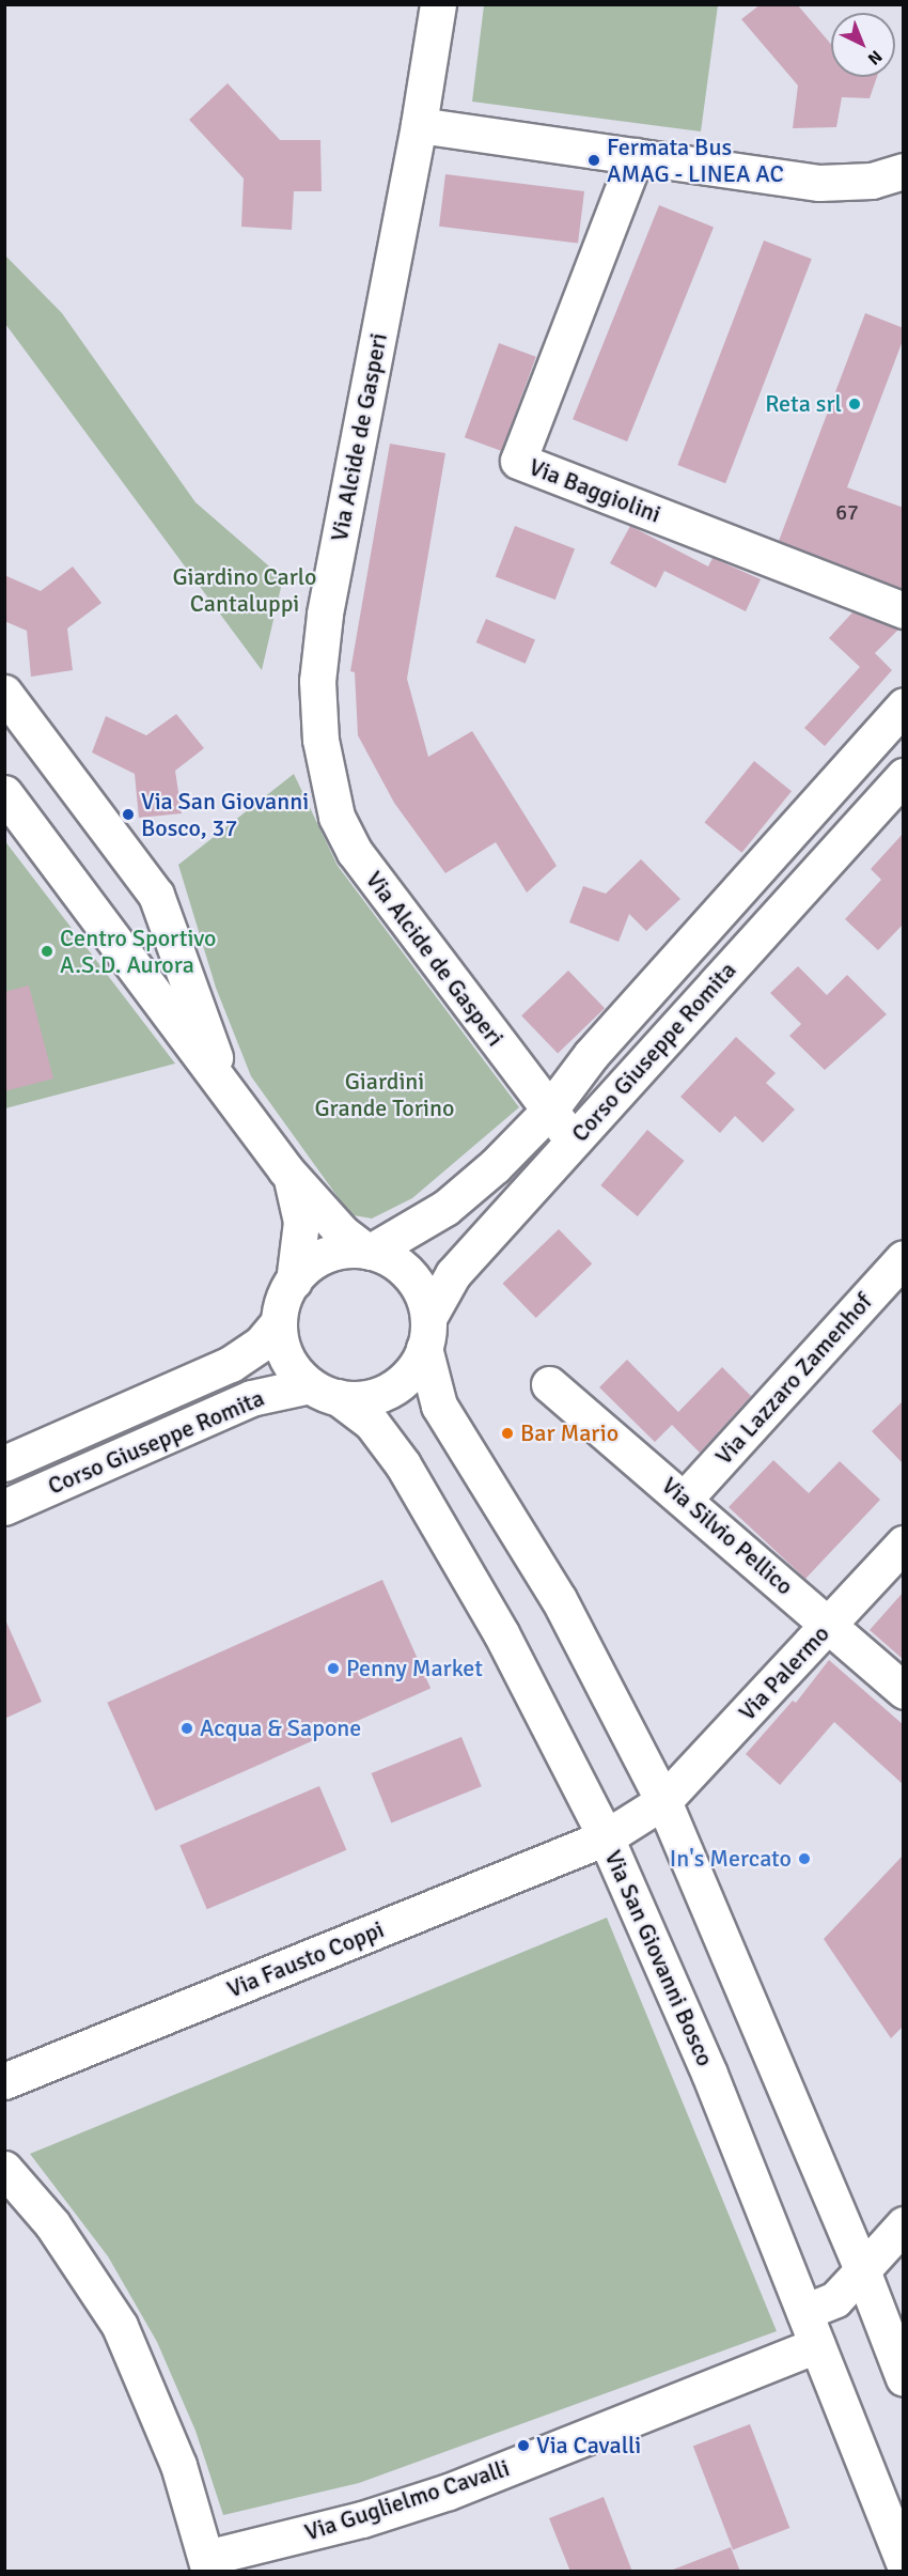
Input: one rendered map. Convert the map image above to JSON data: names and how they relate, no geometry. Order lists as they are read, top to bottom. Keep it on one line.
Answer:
{"streets":{"street":["Via Alcide de Gasperi","Via Baggiolini","Corso Giuseppe Romita","Via Lazzaro Zamenhof","Via Silvio Pellico","Via Palermo","Via San Giovanni Bosco","Via Fausto Coppi","Via Guglielmo Cavalli"]},"crossings":[["Via Alcide de Gasperi","Corso Giuseppe Romita"],["Corso Giuseppe Romita","Via San Giovanni Bosco"],["Via Lazzaro Zamenhof","Via Silvio Pellico"],["Via Silvio Pellico","Via Palermo"],["Via Palermo","Via San Giovanni Bosco"],["Via Palermo","Via Fausto Coppi"],["Via San Giovanni Bosco","Via Fausto Coppi"],["Via San Giovanni Bosco","Via Guglielmo Cavalli"]],"parks":["Giardino Carlo Cantaluppi","Giardini Grande Torino"],"places":["Fermata Bus AMAG - LINEA AC","Reta srl","Via San Giovanni Bosco, 37","Centro Sportivo A.S.D. Aurora","Bar Mario","Penny Market","Acqua & Sapone","In's Mercato","Via Cavalli"],"house_numbers":["67"],"north":"bottom right"}
